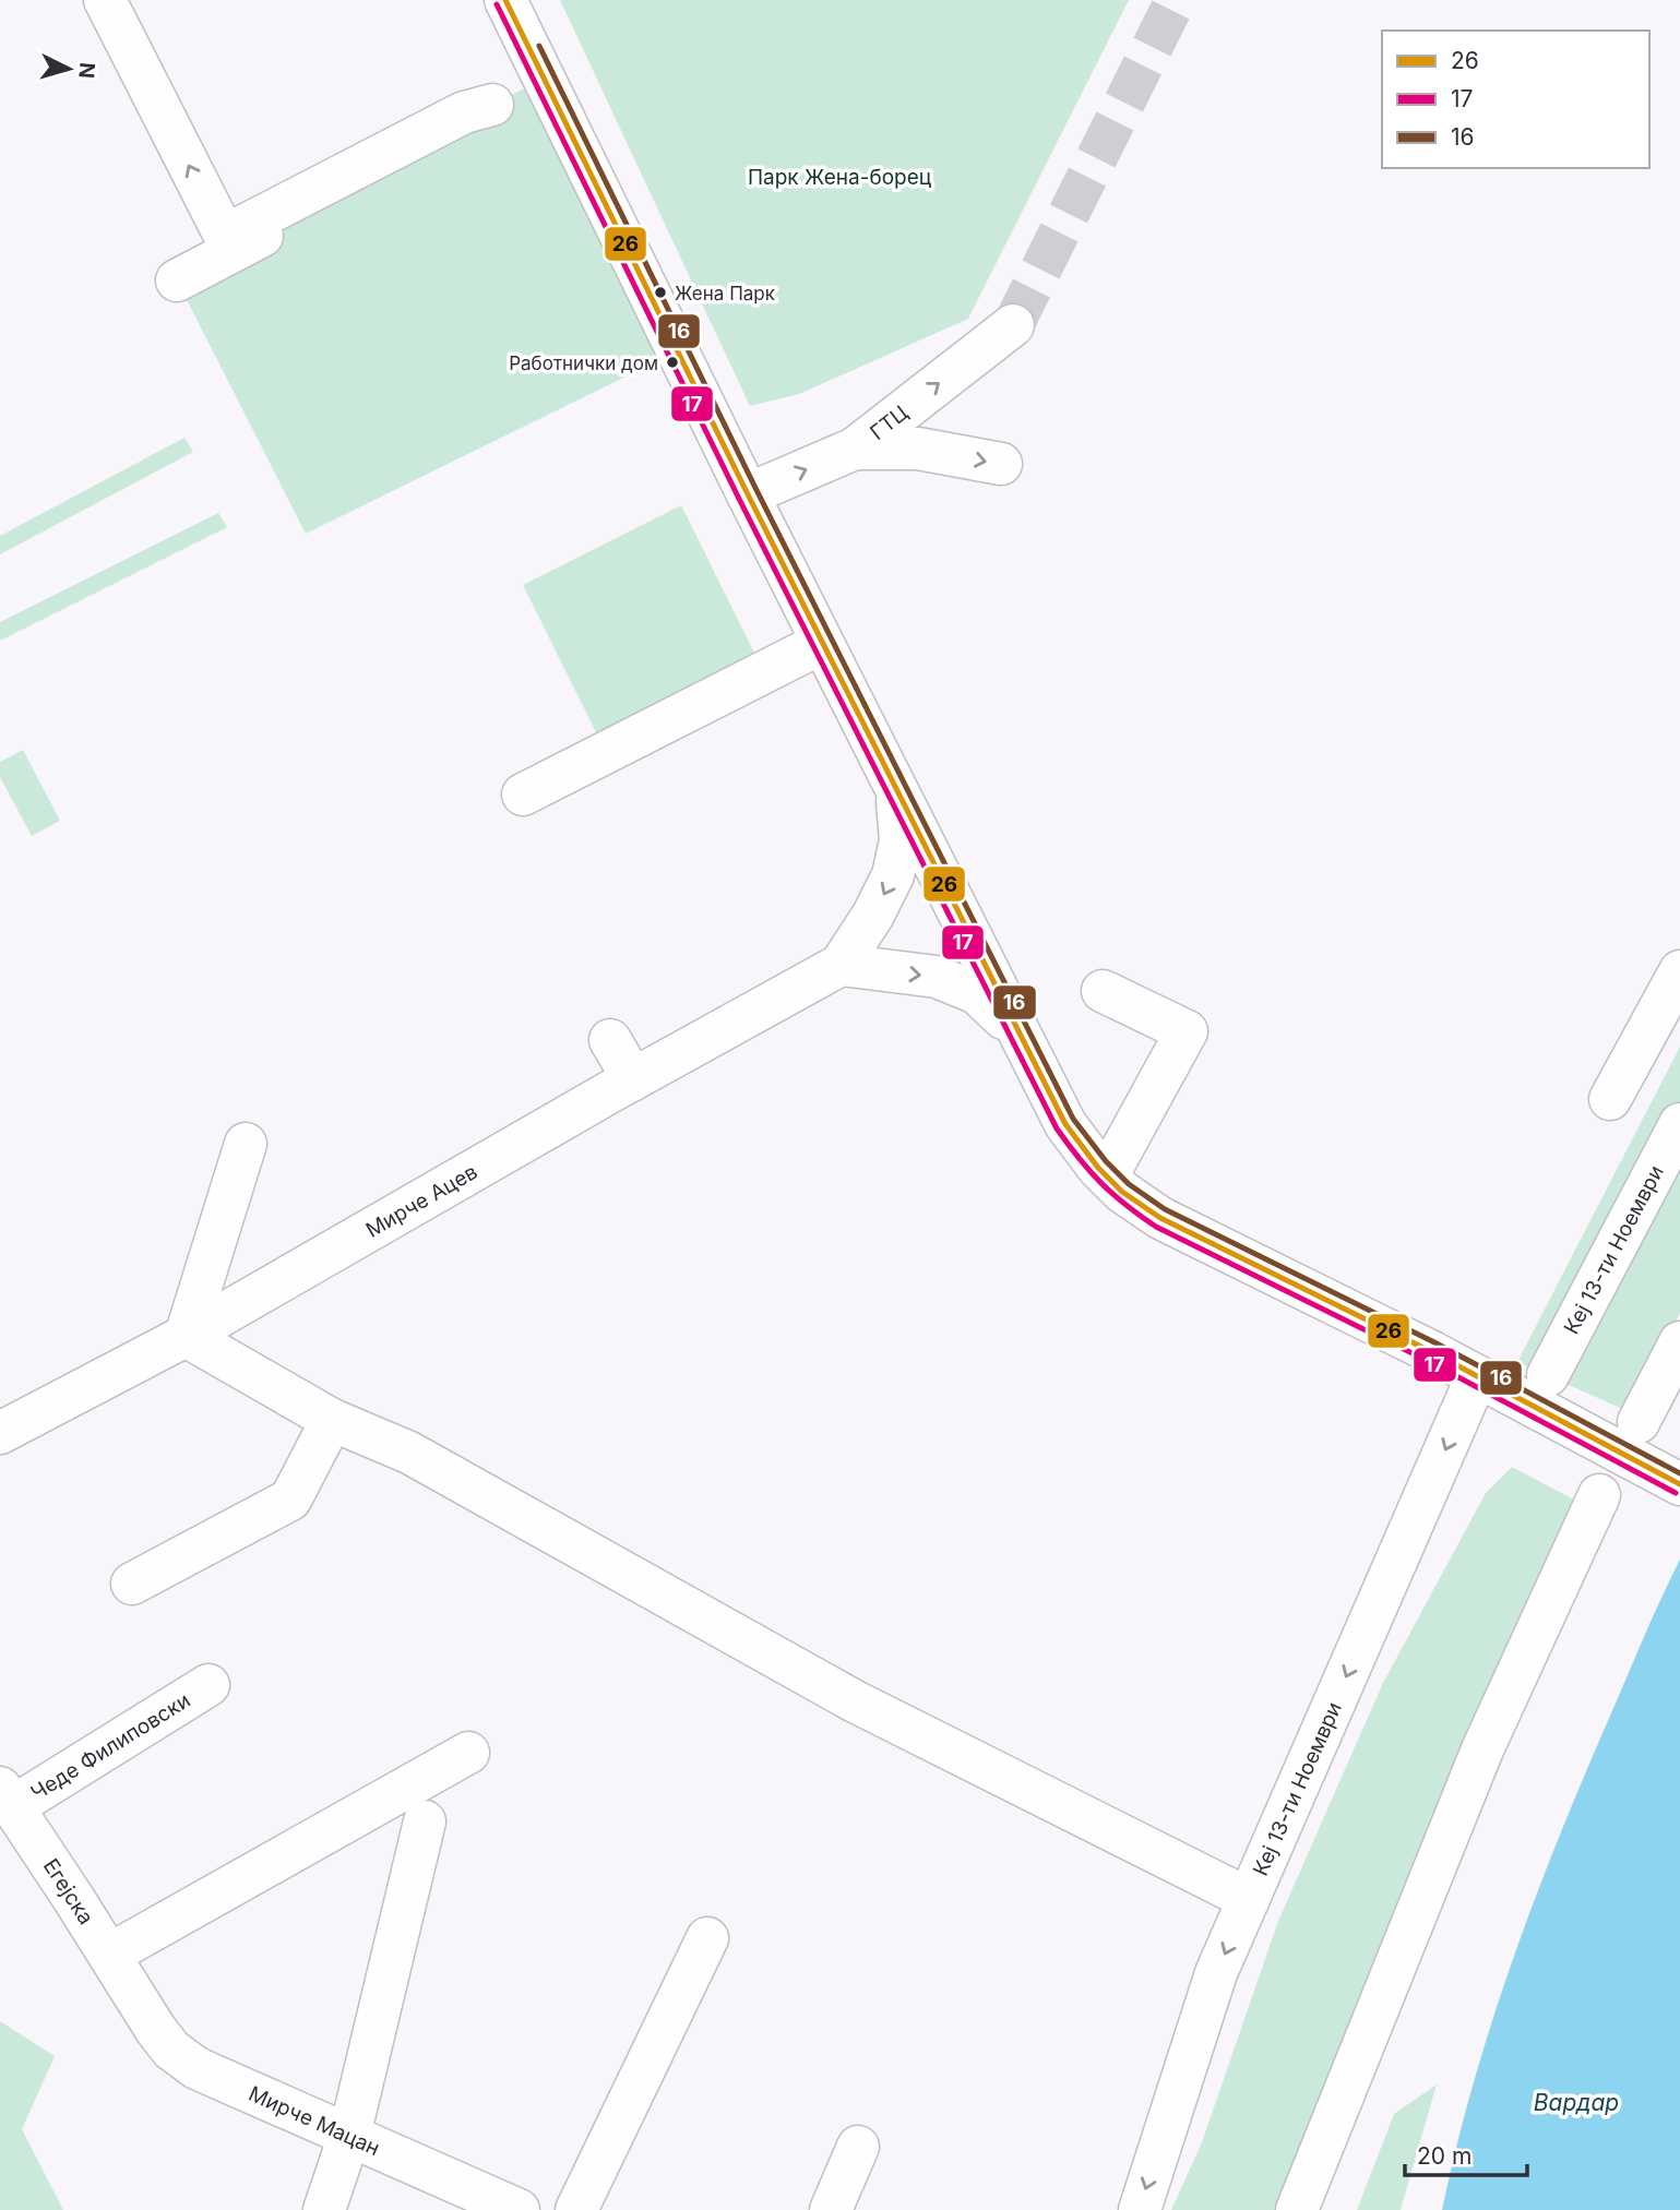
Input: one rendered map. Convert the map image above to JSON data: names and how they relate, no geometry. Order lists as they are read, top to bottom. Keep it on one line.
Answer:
{"streets":{"street":["ГТЦ","Мирче Ацев","Кеј 13-ти Ноември","Чеде Филиповски","Егејска","Мирче Мацан"]},"crossings":[["Чеде Филиповски","Егејска"],["Егејска","Мирче Мацан"]],"one_way":["ГТЦ"],"water":["Вардар"],"parks":["Парк Жена-борец"],"places":["Жена Парк","Работнички дом"],"lines":["transit line 26","transit line 17","transit line 16"],"legend":["26","17","16"],"scale_bar":"20 m","north":"right"}
